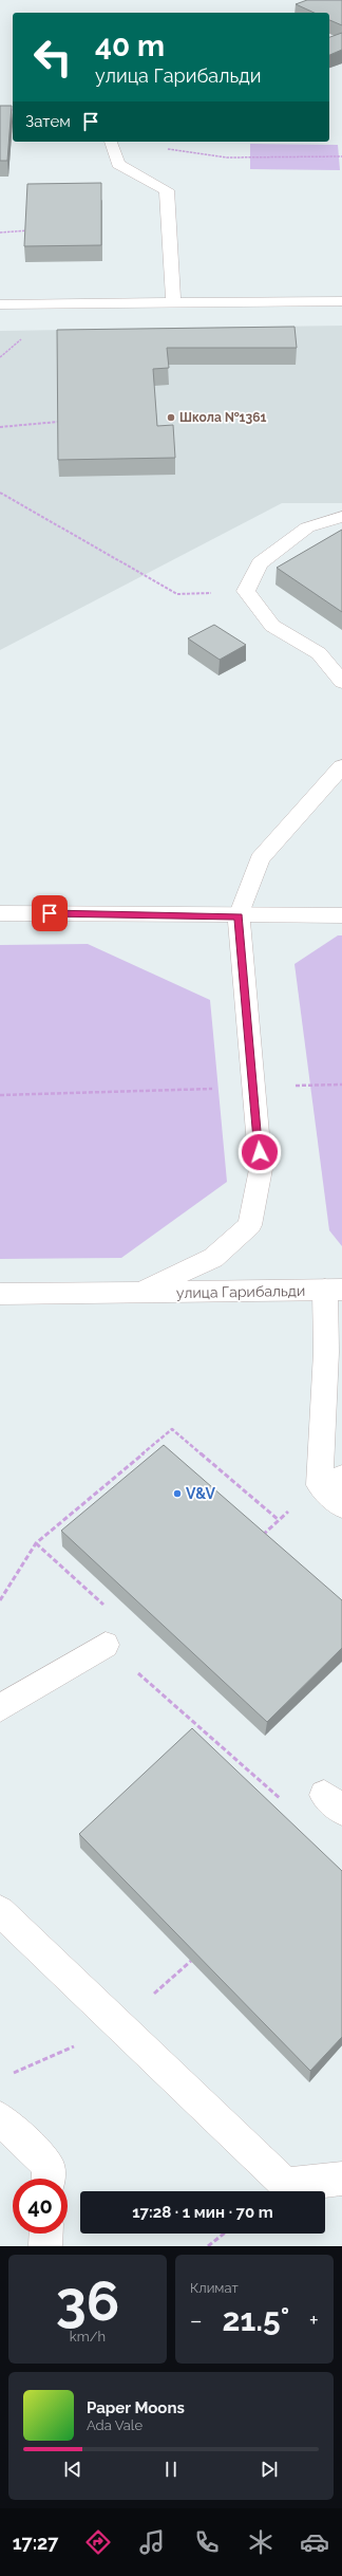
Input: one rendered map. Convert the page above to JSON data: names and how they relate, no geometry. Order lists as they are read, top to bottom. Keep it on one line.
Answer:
{"streets":{"street":["улица Гарибальди"]},"places":["Школа №1361","V&V"],"page":{"turn":["40 m","улица Гарибальди"],"then":"Затем","limit":"40","trip":"17:28 · 1 мин · 70 m","tile":[["36","km/h"],"Климат"],"heat":["−","21.5°","+"],"song":["Paper Moons","Ada Vale"],"tabs":"17:27"}}
